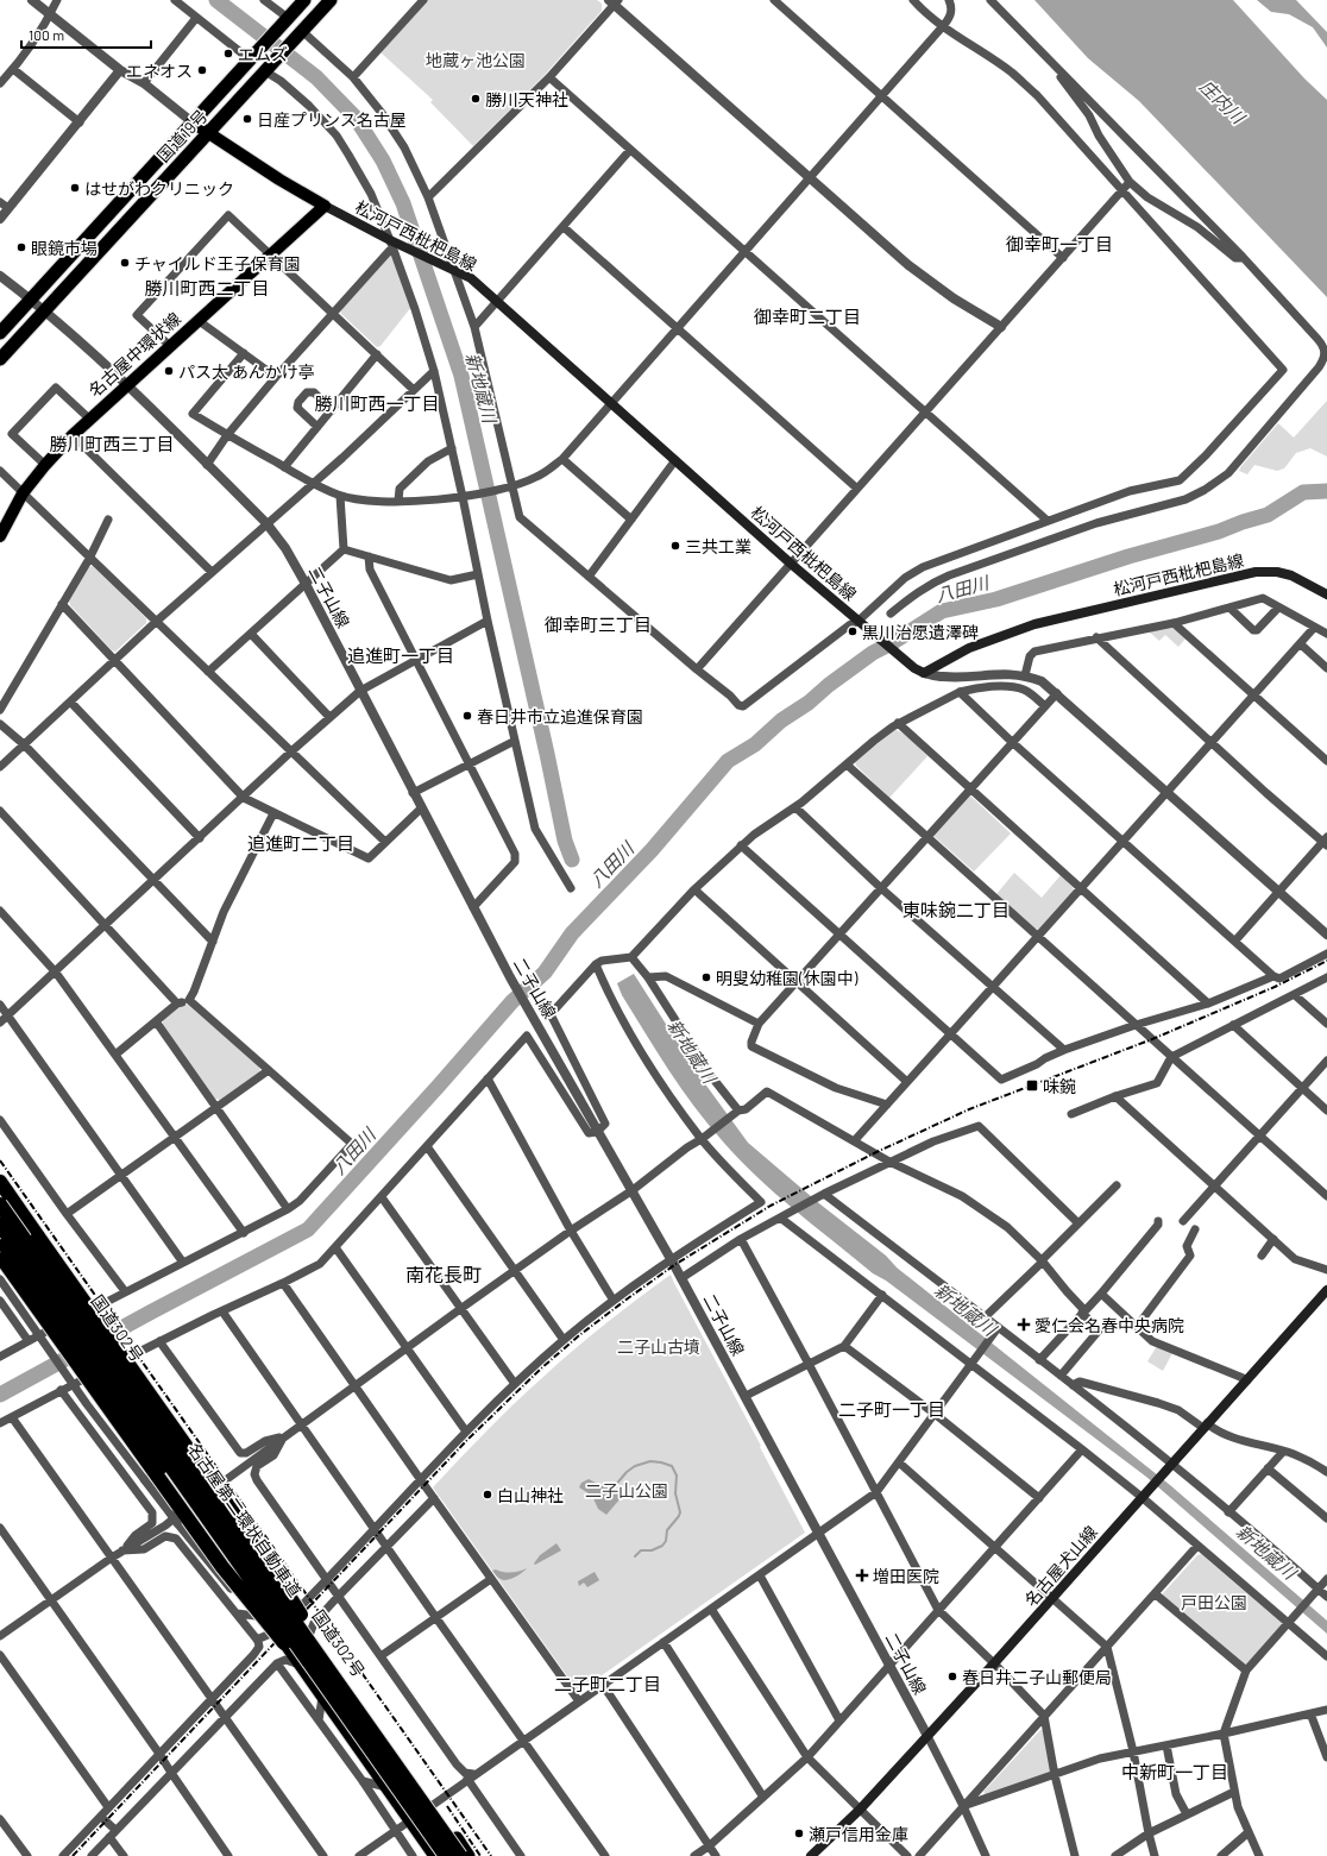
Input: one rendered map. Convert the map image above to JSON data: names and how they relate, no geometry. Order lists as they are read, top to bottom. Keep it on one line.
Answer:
{"streets":{"highway":["国道19号","国道302号","名古屋第二環状自動車道"],"main road":["松河戸西枇杷島線","名古屋中環状線","名古屋犬山線"],"street":["二子山線"]},"crossings":[["国道19号","二子山線"],["松河戸西枇杷島線","名古屋中環状線"],["名古屋中環状線","二子山線"],["二子山線","名古屋犬山線"]],"districts":["御幸町一丁目","勝川町西二丁目","御幸町二丁目","勝川町西一丁目","勝川町西三丁目","御幸町三丁目","追進町一丁目","追進町二丁目","東味鋺二丁目","南花長町","二子町一丁目","二子町二丁目","中新町一丁目"],"water":["庄内川","新地蔵川","八田川"],"parks":["地蔵ヶ池公園","二子山古墳","二子山公園","戸田公園"],"places":{"other":["エムズ","エネオス","勝川天神社","日産プリンス名古屋","はせがわクリニック","眼鏡市場","チャイルド王子保育園","パス太 あんかけ亭","三共工業","黒川治愿遺澤碑","春日井市立追進保育園","明叟幼稚園(休園中)","白山神社","春日井二子山郵便局","瀬戸信用金庫"],"transit":["味鋺"],"health":["愛仁会名春中央病院","増田医院"]},"scale_bar":"100 m"}
